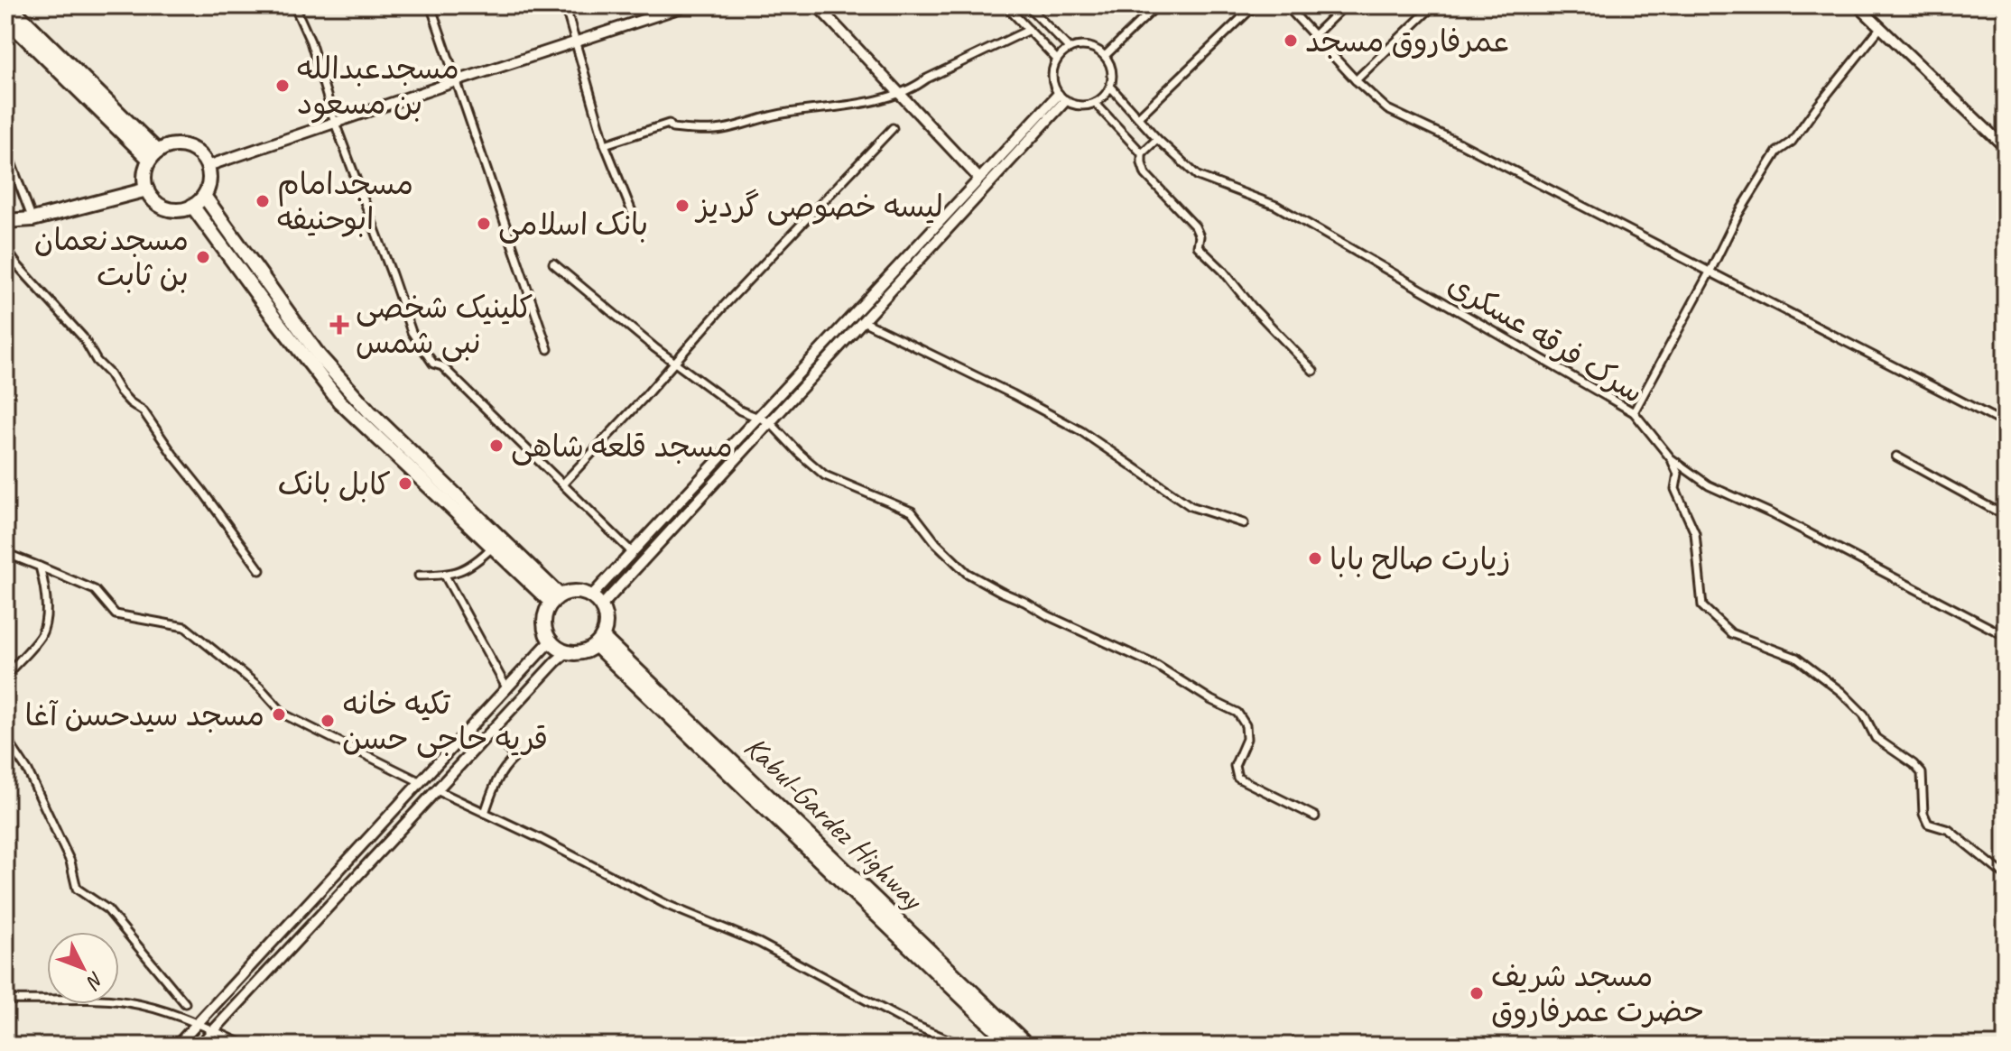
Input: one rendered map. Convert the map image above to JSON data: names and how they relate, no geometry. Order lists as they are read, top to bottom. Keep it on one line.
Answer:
{"streets":{"highway":["Kabul-Gardez Highway"],"street":["سرک فرقه عسکری"]},"places":{"other":["عمرفاروق مسجد","مسجدعبدالله بن مسعود","مسجدامام ابوحنیفه","لیسه خصوصی گردیز","بانک اسلامی","مسجدنعمان بن ثابت","مسجد قلعه شاهی","کابل بانک","زیارت صالح بابا","مسجد سیدحسن آغا","تکیه خانه قریه حاجی حسن","مسجد شریف حضرت عمرفاروق"],"health":["کلینیک شخصی نبی شمس"]},"north":"bottom right"}
